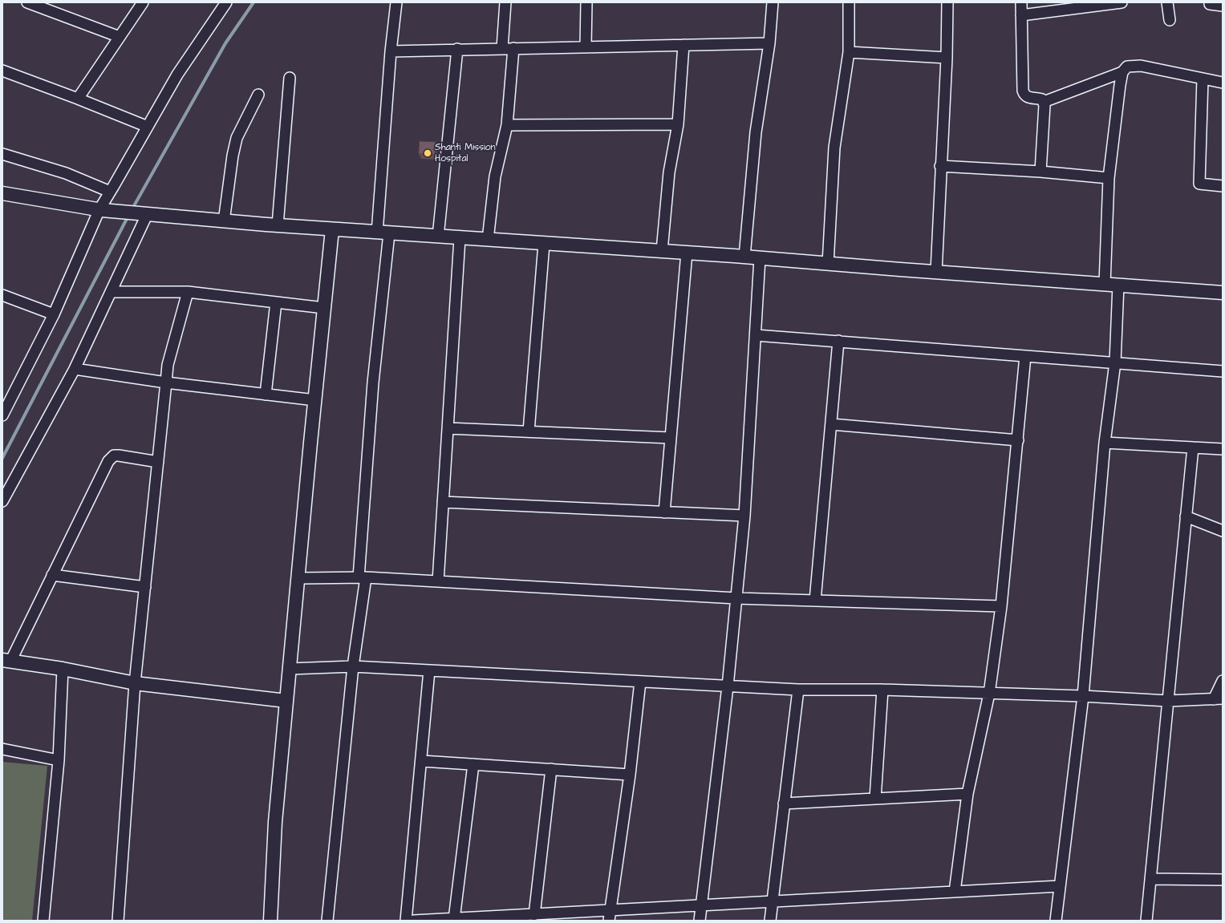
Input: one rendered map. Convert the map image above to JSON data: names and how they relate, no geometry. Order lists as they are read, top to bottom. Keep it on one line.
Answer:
{"places":["Shanti Mission Hospital"]}
